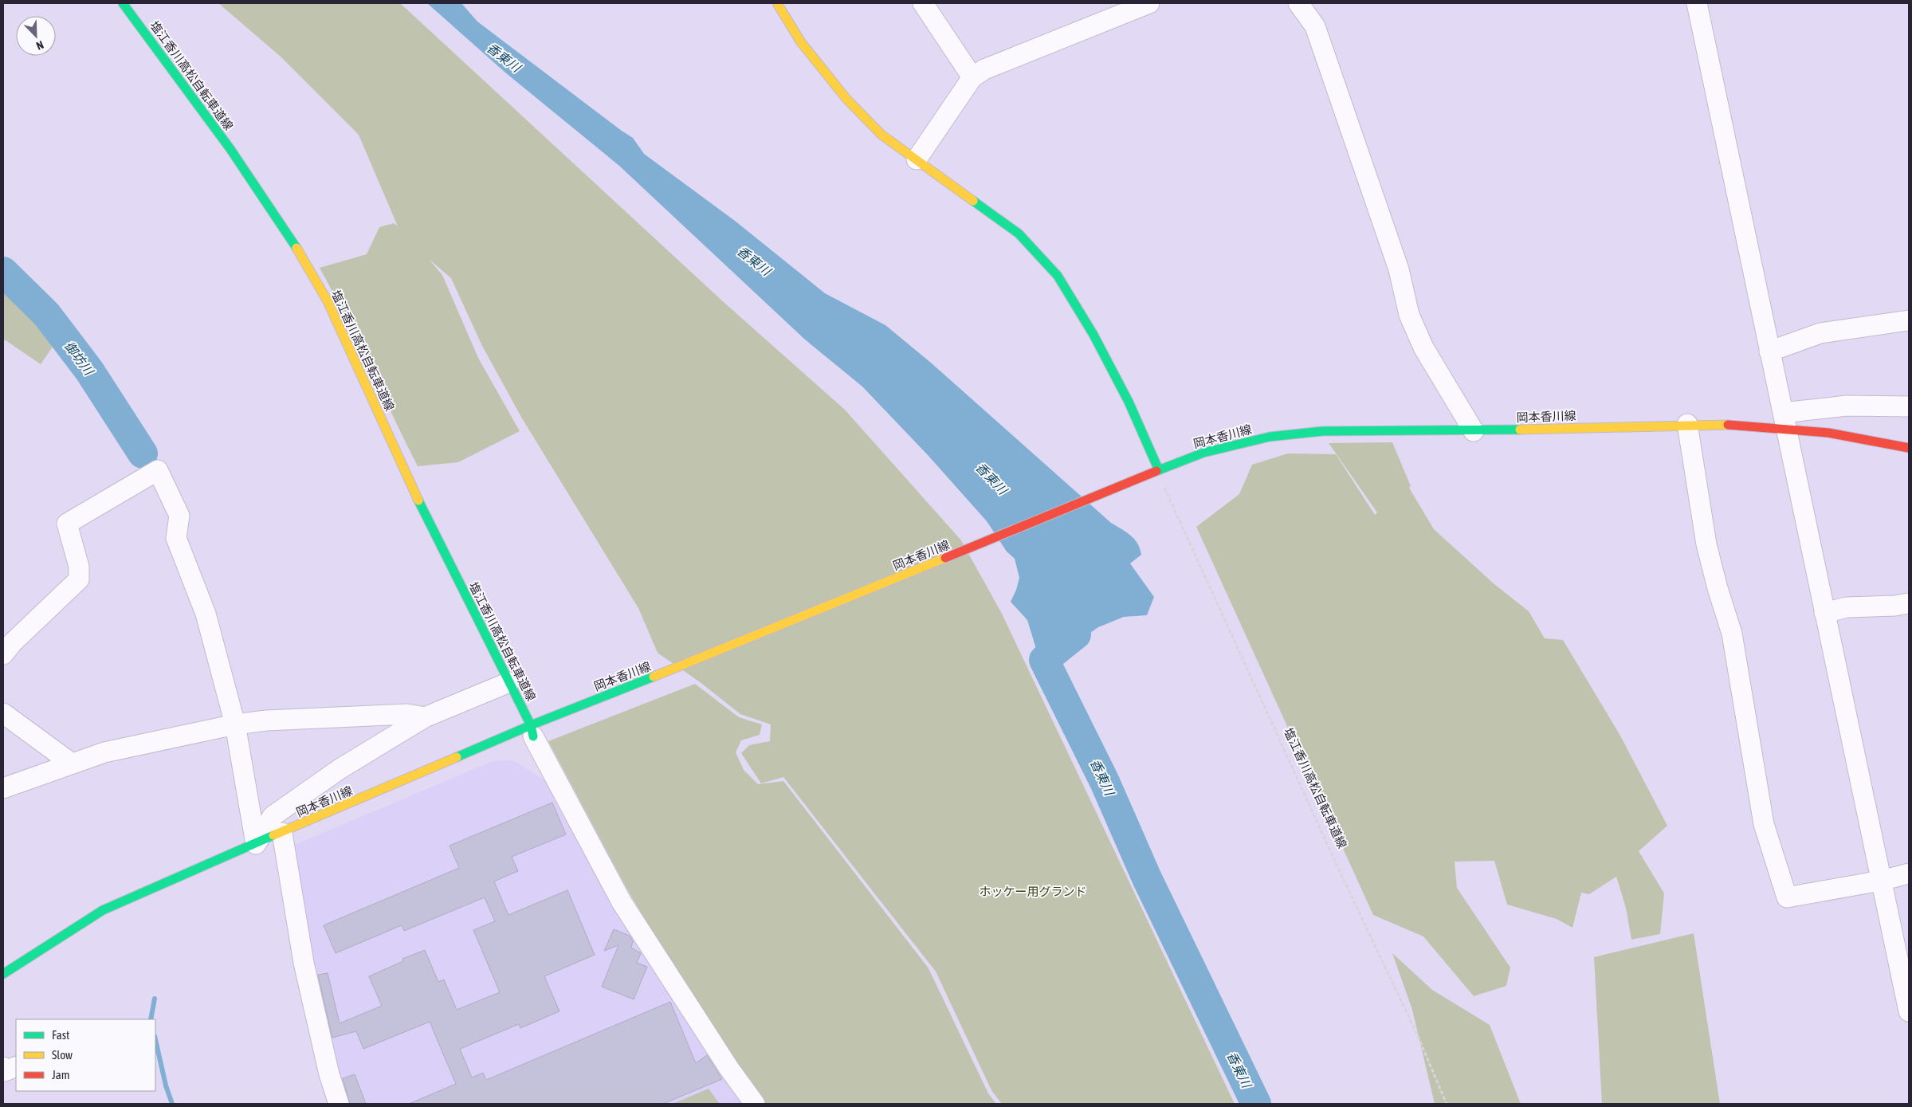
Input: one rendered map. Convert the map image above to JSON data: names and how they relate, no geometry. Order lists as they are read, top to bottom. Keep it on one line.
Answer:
{"streets":{"main road":["塩江香川高松自転車道線","岡本香川線"]},"crossings":[["塩江香川高松自転車道線","岡本香川線"]],"water":["香東川","御坊川"],"parks":["ホッケー用グランド"],"legend":["Fast","Slow","Jam"],"north":"bottom right"}
